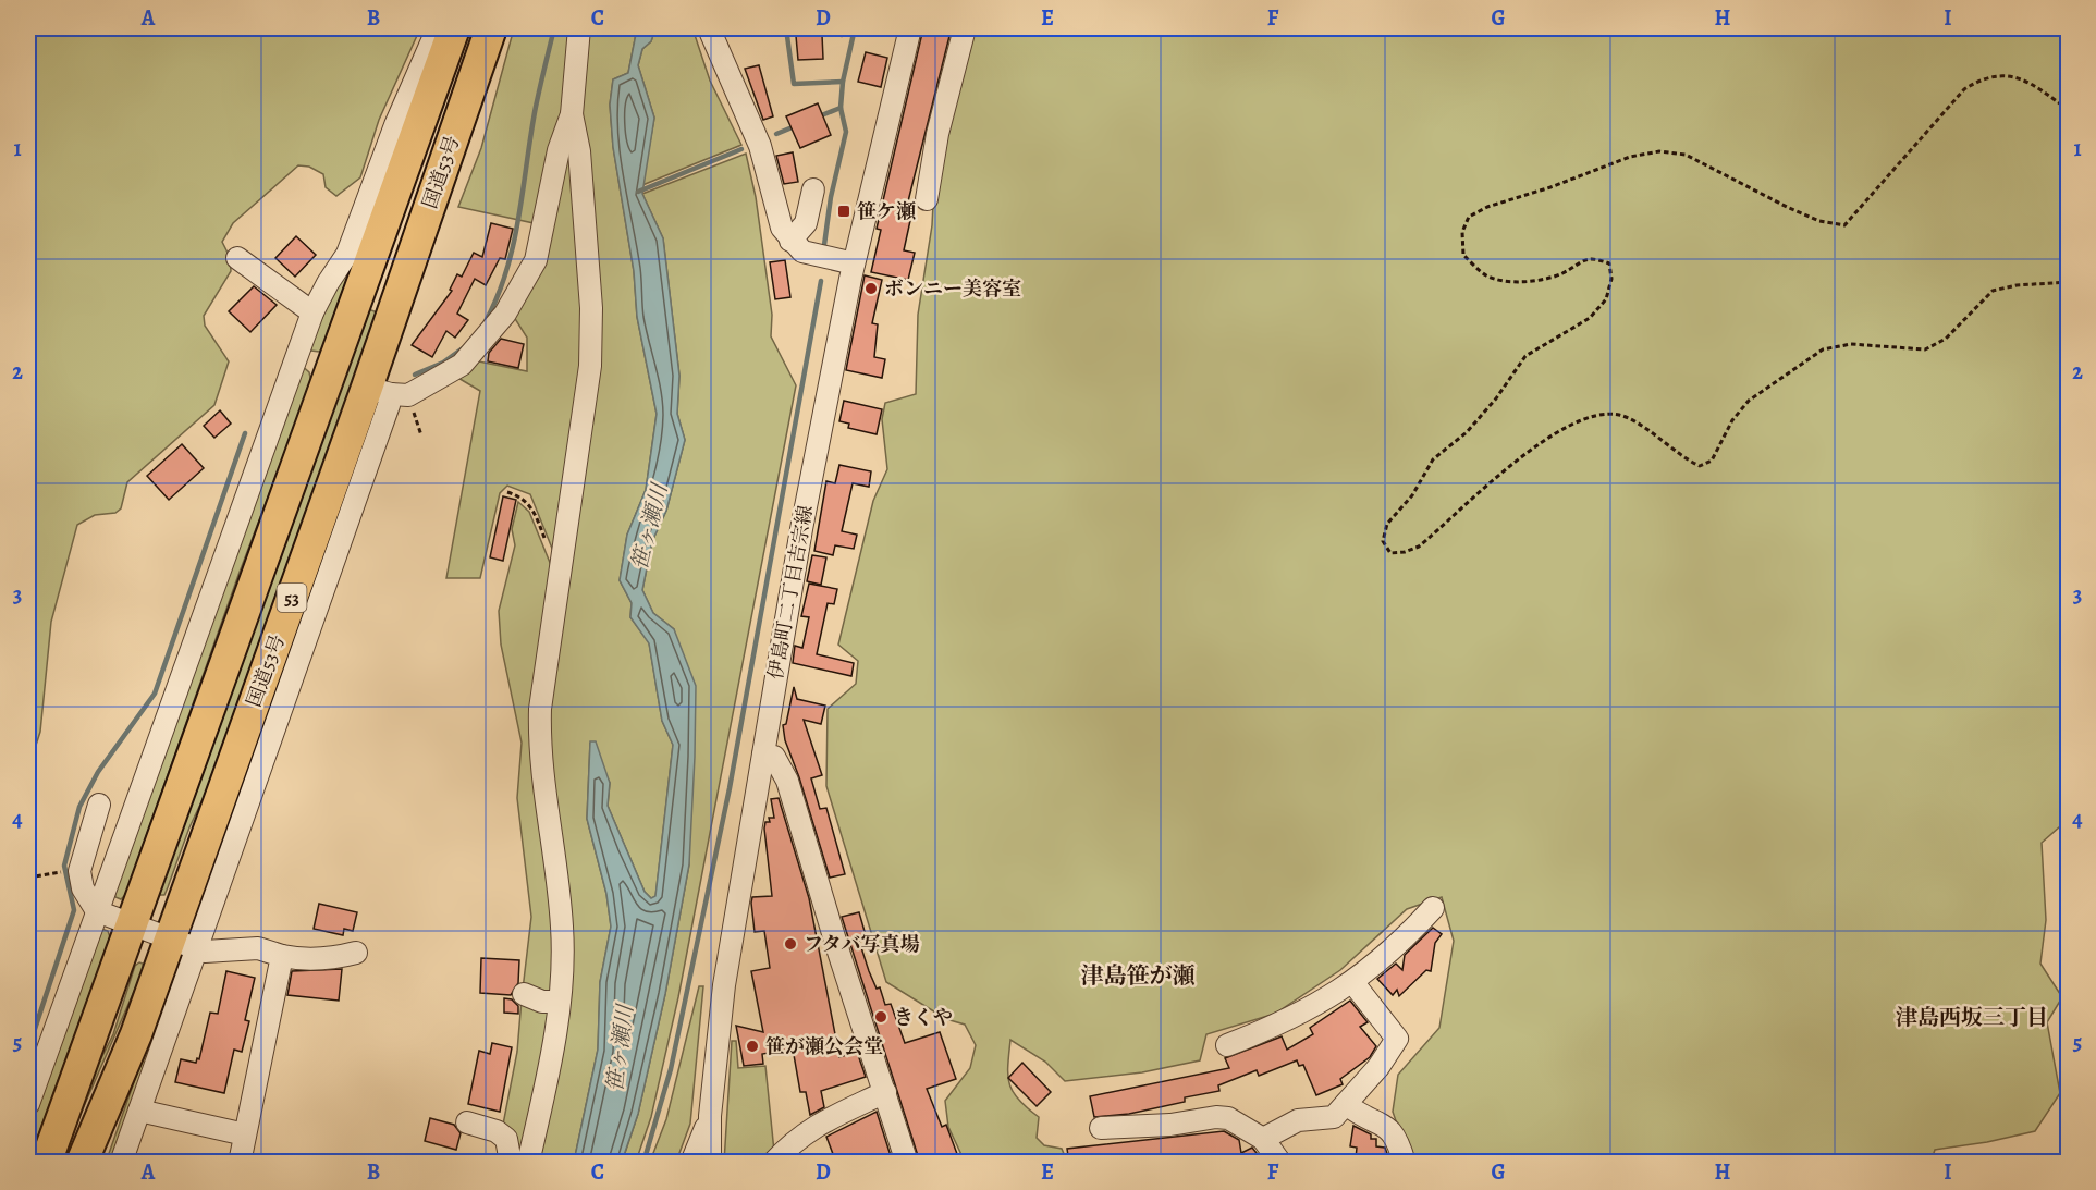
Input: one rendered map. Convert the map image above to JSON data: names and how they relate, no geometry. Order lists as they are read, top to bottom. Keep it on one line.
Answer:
{"streets":{"highway":["国道53号","53"],"street":["伊島町二丁目吉宗線"]},"districts":["津島笹が瀬","津島西坂三丁目"],"water":["笹ヶ瀬川"],"places":{"transit":["笹ケ瀬"],"other":["ボンニー美容室","フタバ写真場","きくや","笹が瀬公会堂"]},"grid":{"columns":["A","B","C","D","E","F","G","H","I"],"rows":["1","2","3","4","5"]}}
